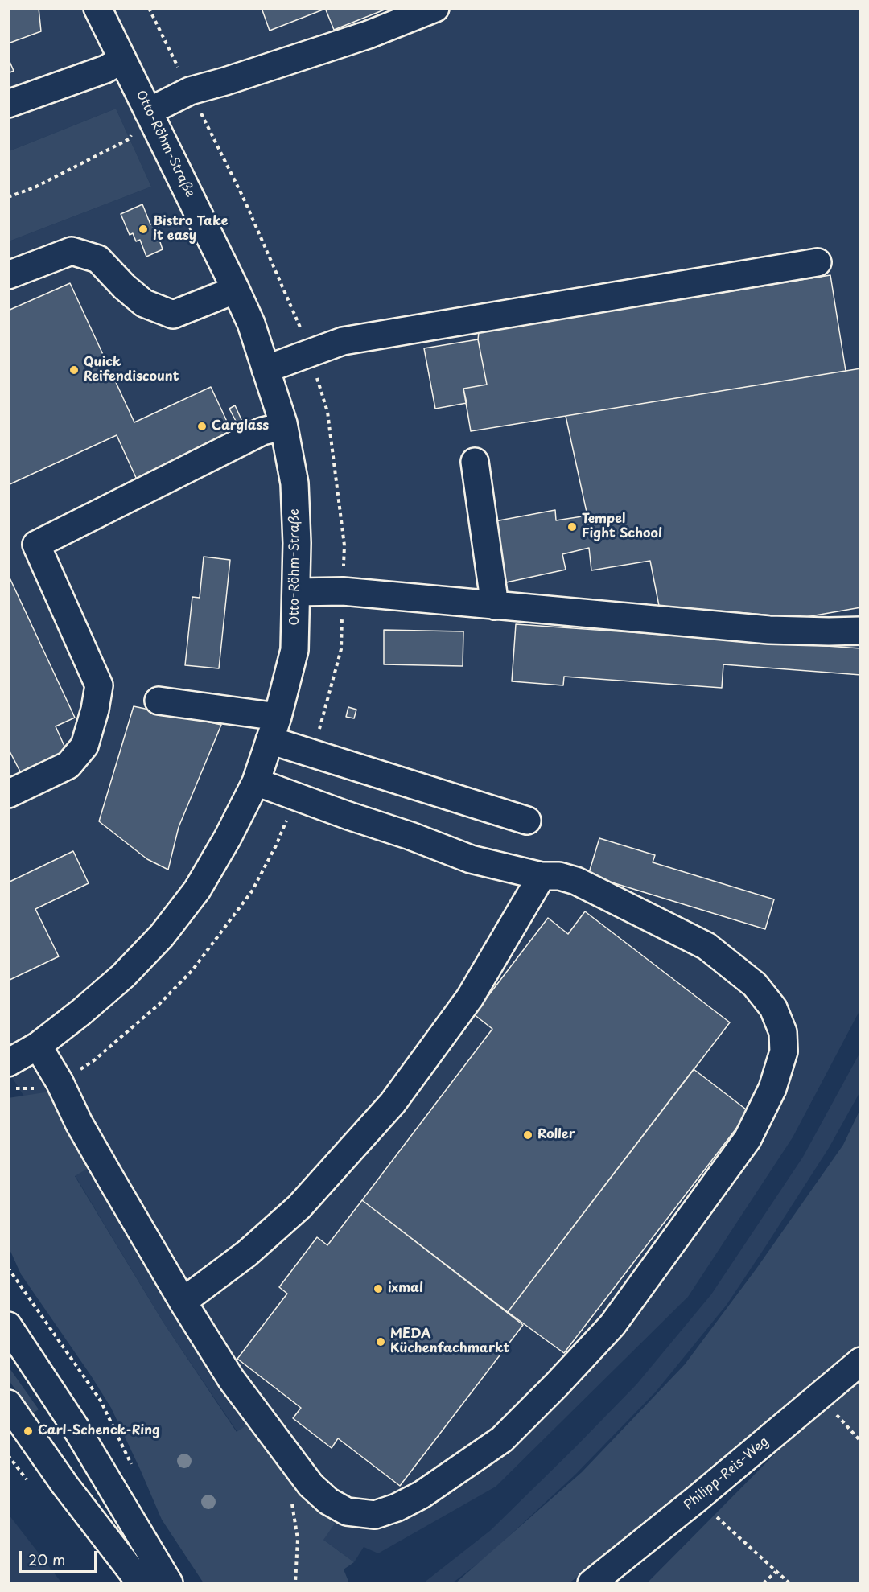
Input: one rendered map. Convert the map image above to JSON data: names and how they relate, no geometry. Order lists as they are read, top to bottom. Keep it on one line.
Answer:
{"streets":{"street":["Otto-Röhm-Straße","Philipp-Reis-Weg"]},"places":["Bistro Take it easy","Quick Reifendiscount","Carglass","Tempel Fight School","Roller","ixmal","MEDA Küchenfachmarkt","Carl-Schenck-Ring"],"scale_bar":"20 m"}
